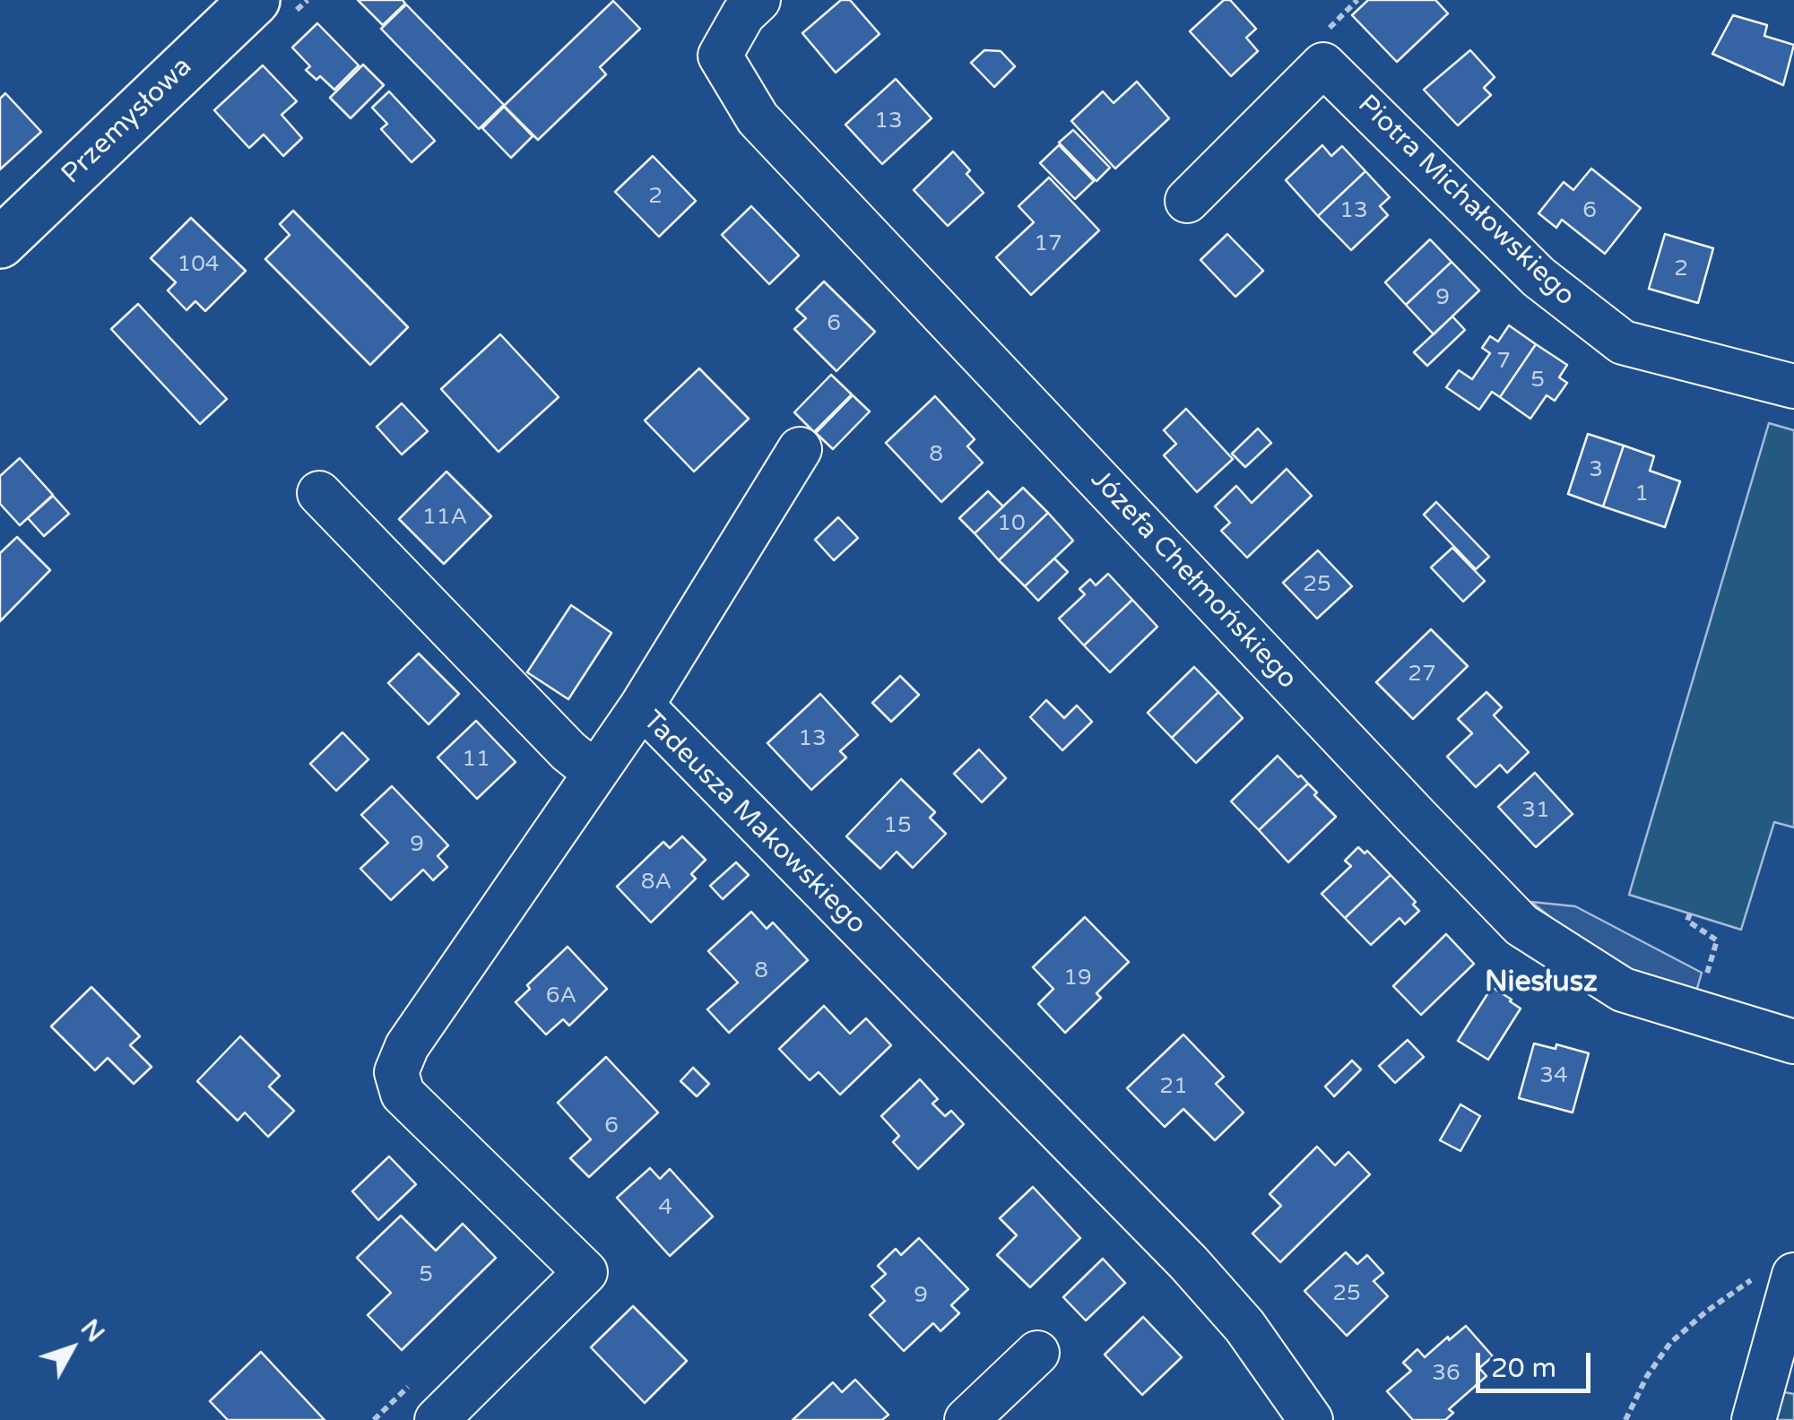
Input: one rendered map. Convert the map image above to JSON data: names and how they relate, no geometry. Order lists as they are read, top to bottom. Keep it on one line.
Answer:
{"streets":{"main road":["Przemysłowa"],"street":["Piotra Michałowskiego","Józefa Chełmońskiego","Tadeusza Makowskiego"]},"districts":["Niesłusz"],"house_numbers":["13","2","13","6","17","104","2","9","6","7","5","8","3","1","11A","10","25","27","13","11","31","15","9","8A","8","19","6A","34","21","6","4","5","25","9","36"],"scale_bar":"20 m","north":"top right"}
